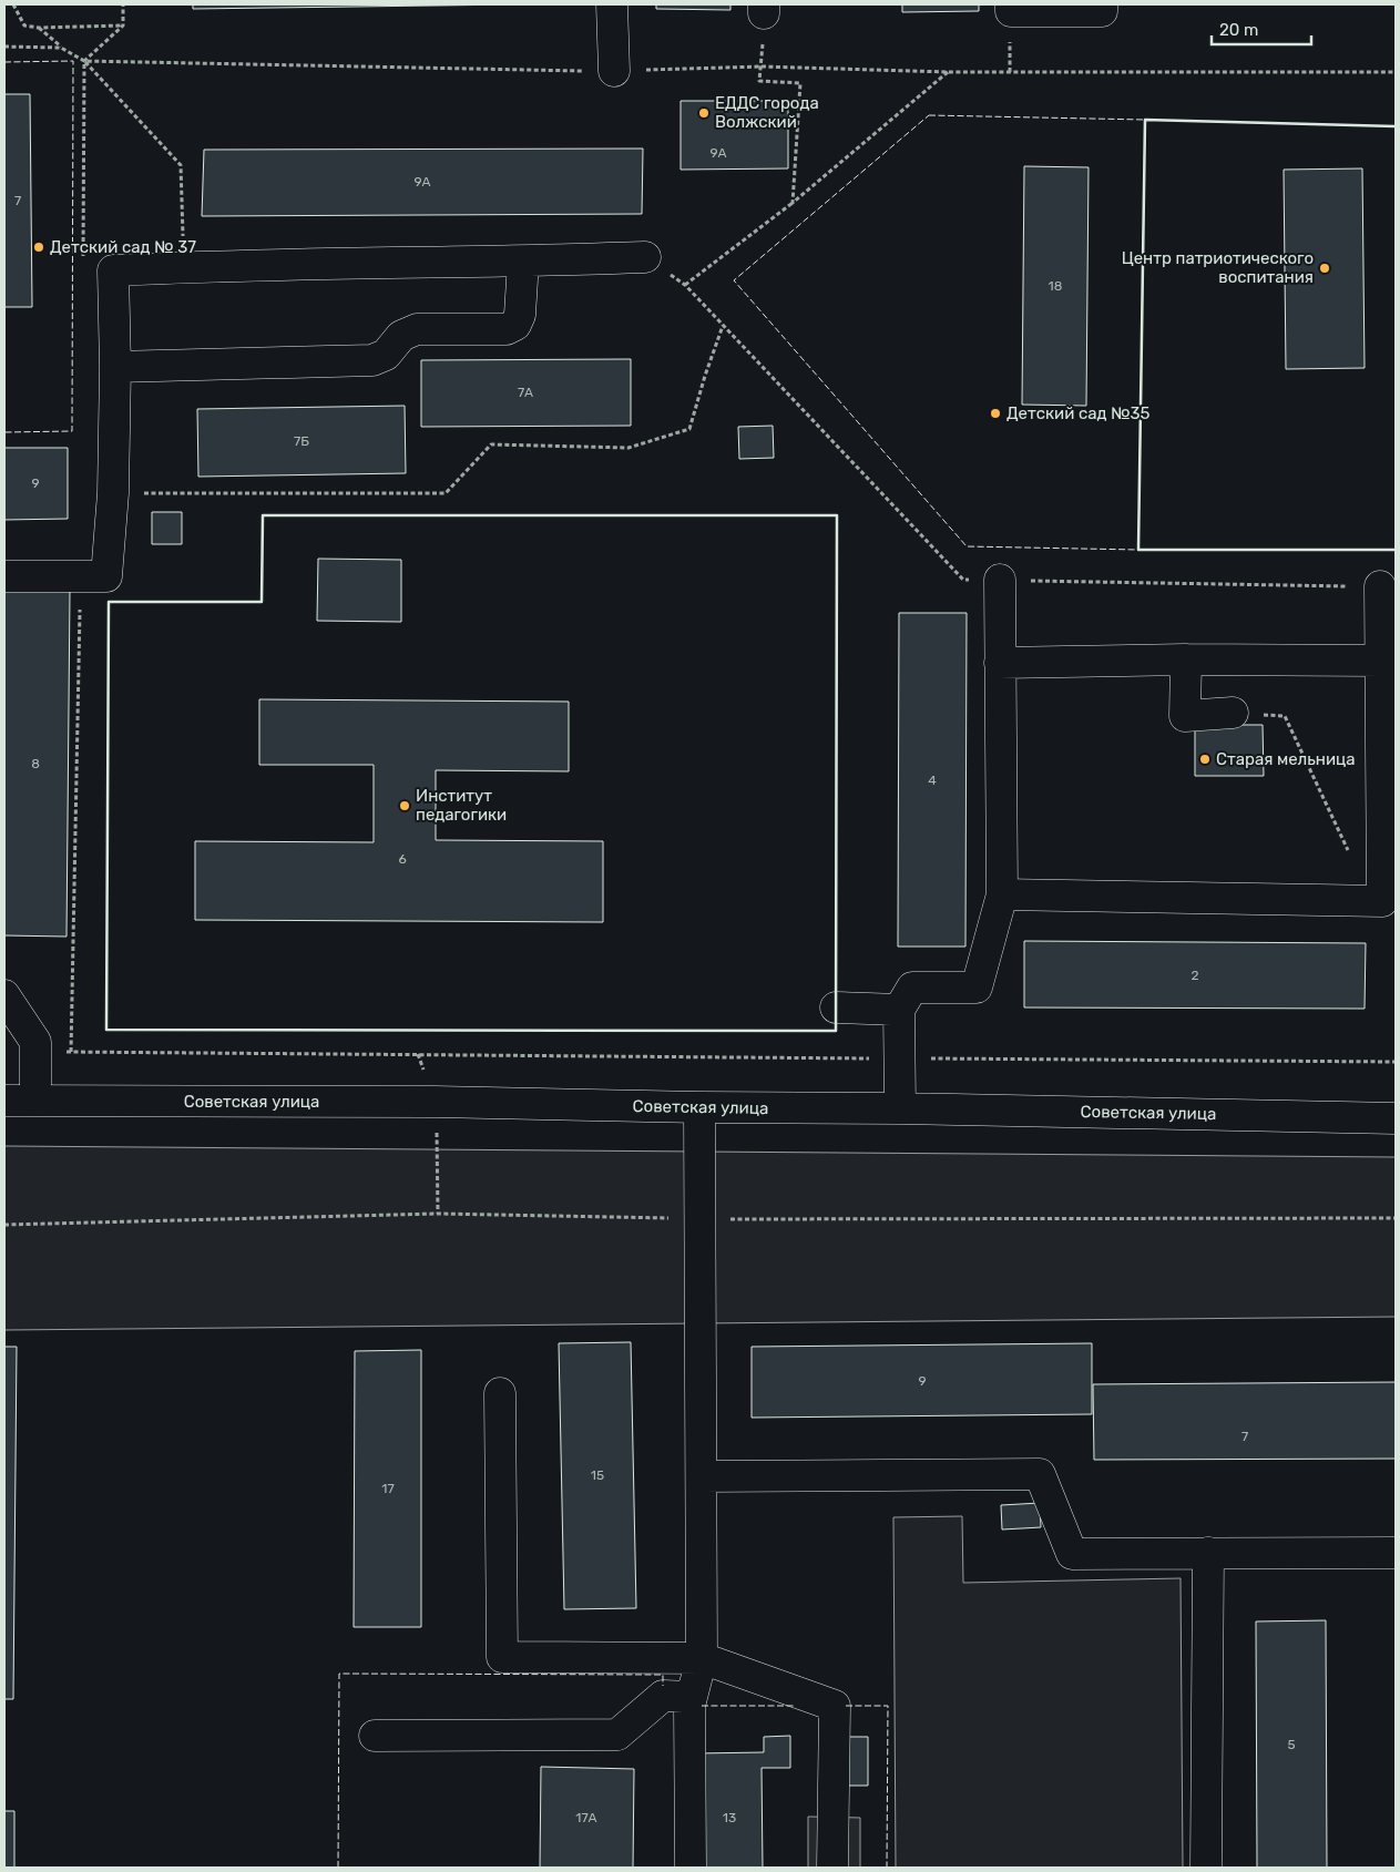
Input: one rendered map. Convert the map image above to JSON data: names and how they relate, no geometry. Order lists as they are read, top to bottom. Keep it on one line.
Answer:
{"streets":{"street":["Советская улица"]},"places":["ЕДДС города Волжский","Детский сад № 37","Центр патриотического воспитания","Детский сад №35","Старая мельница","Институт педагогики"],"house_numbers":["9А","9А","7","18","7А","7Б","9","8","4","6","2","9","7","15","17","5","17А","13"],"scale_bar":"20 m"}
